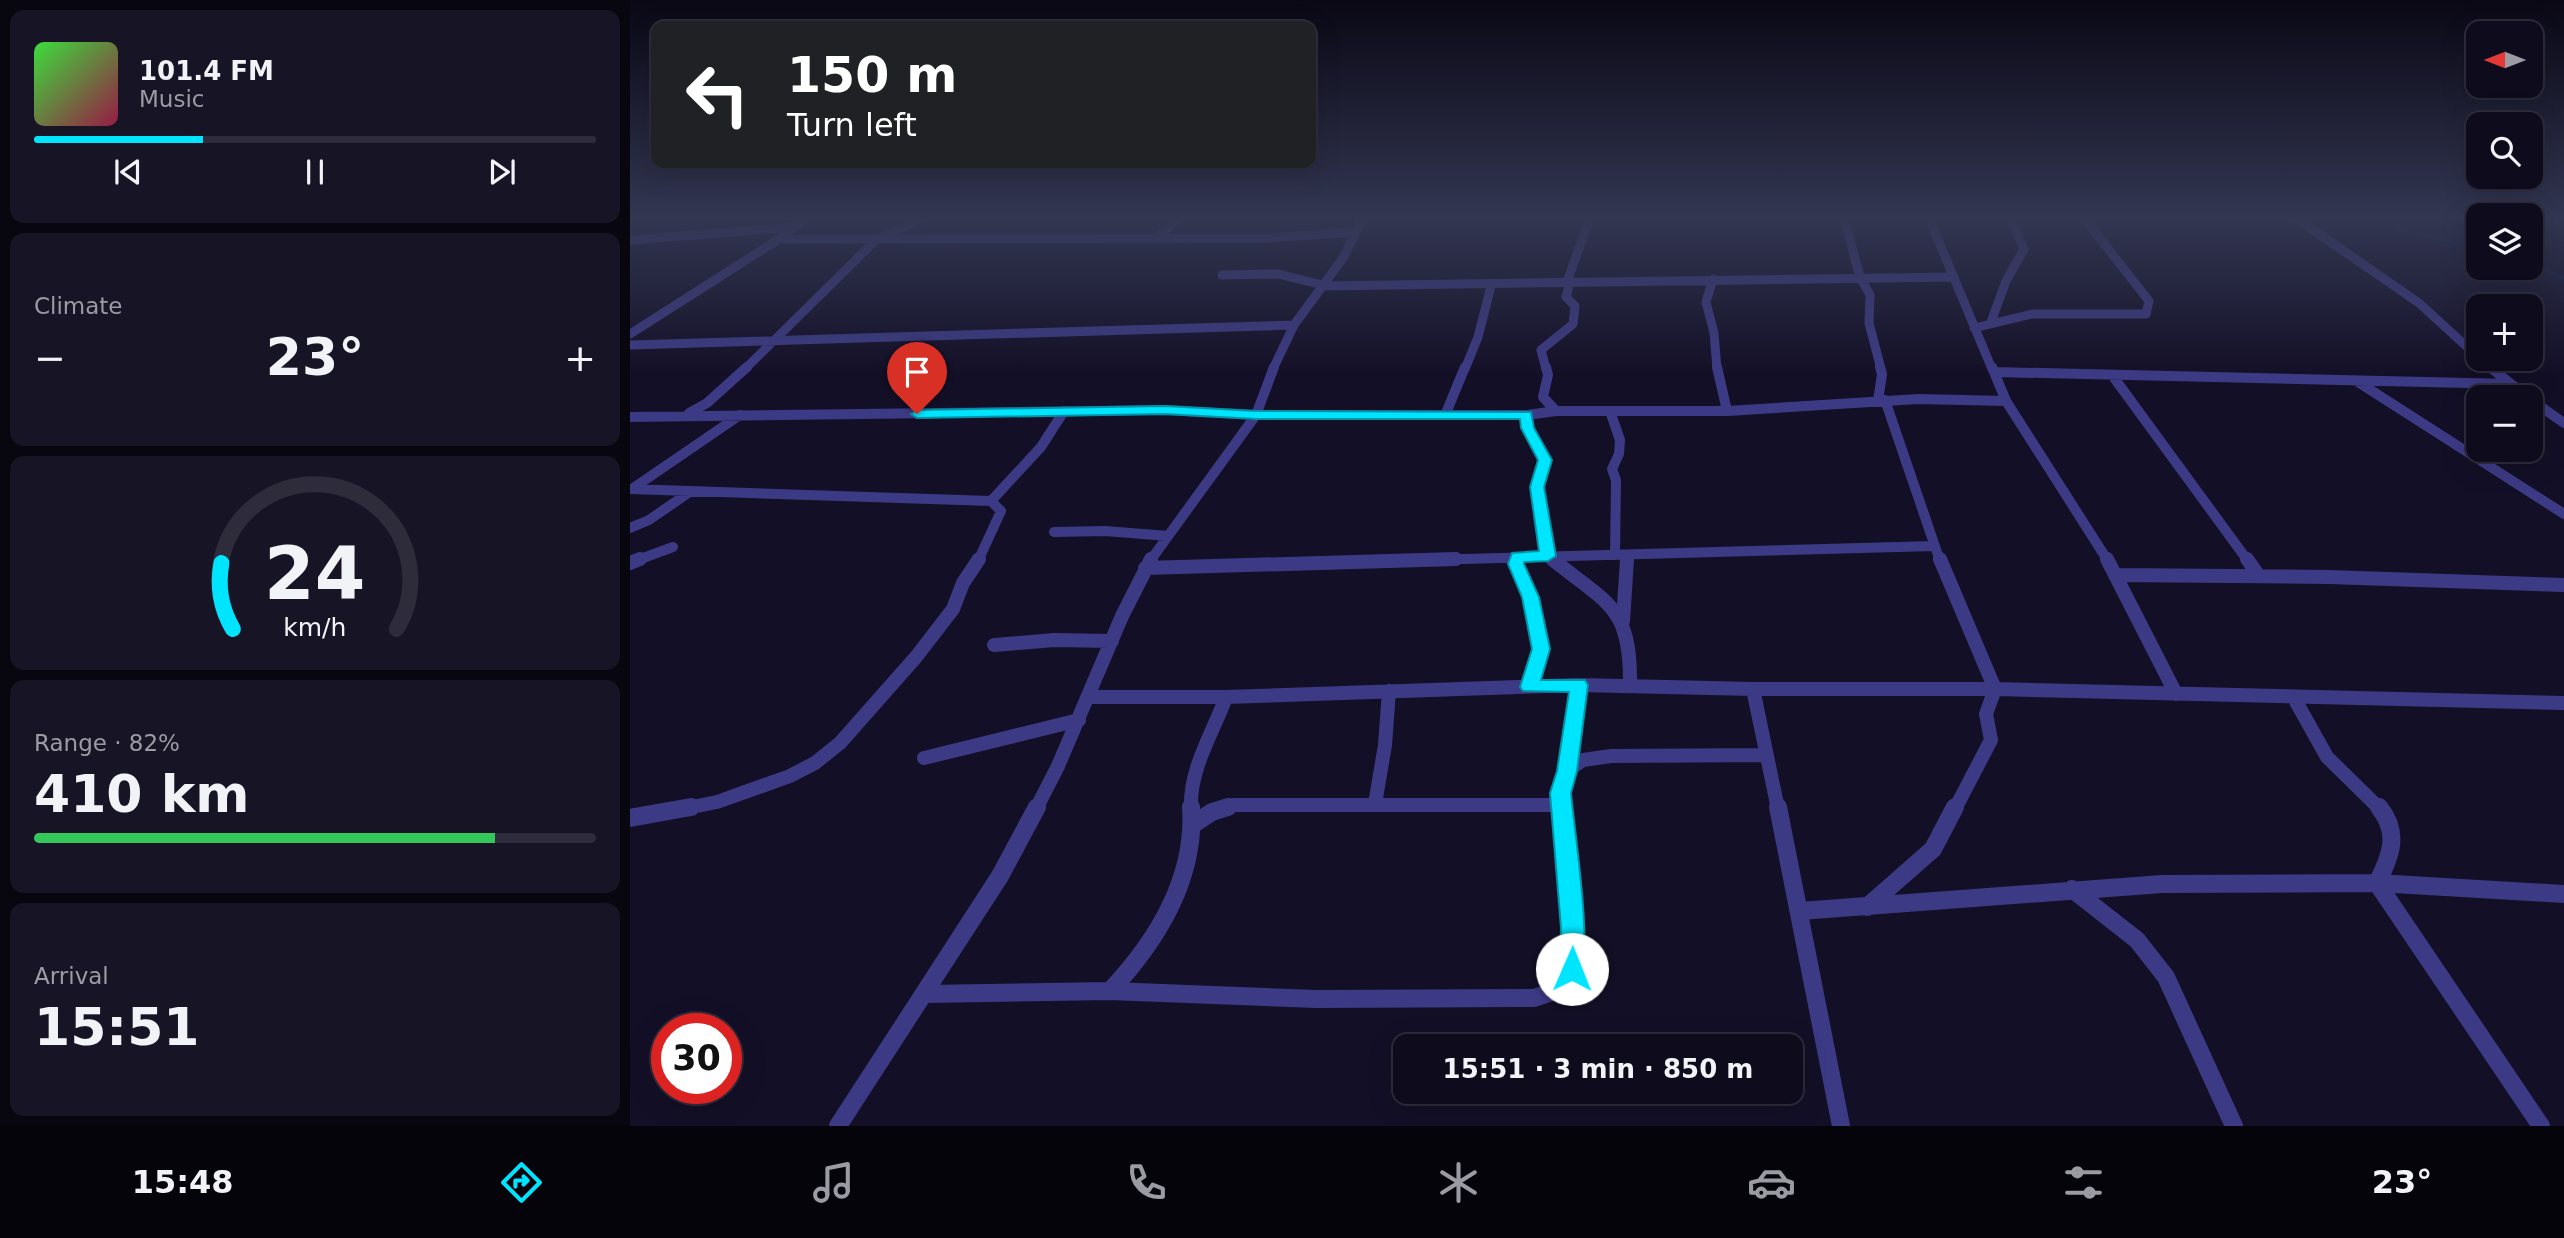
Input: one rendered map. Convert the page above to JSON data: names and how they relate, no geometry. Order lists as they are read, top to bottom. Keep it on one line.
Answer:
{"north":"left","page":{"map_buttons":["+","−"],"turn":["150 m","Turn left"],"song":["101.4 FM","Music"],"tile":["Climate",["Range · 82%","410 km"],["Arrival","15:51"]],"heat":["−","23°","+"],"limit":"30","trip":"15:51 · 3 min · 850 m","tabs":["15:48","23°"],"gauge":["24","km/h"]}}
